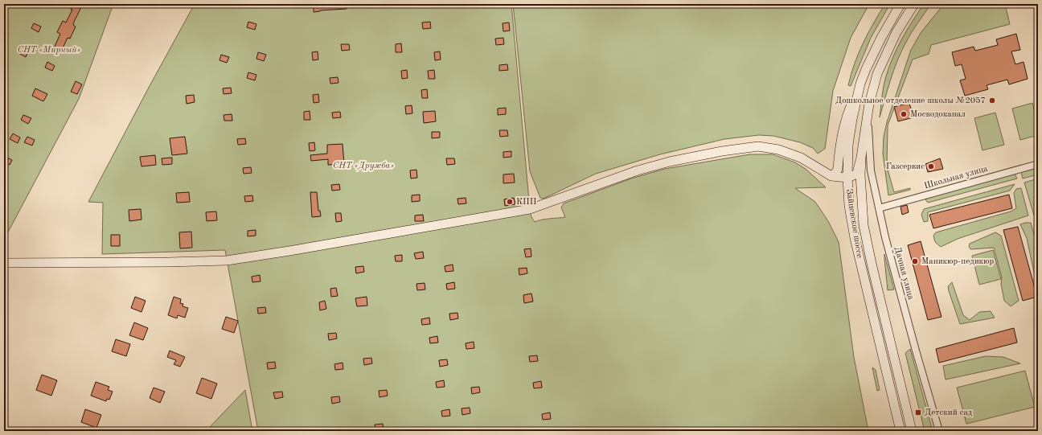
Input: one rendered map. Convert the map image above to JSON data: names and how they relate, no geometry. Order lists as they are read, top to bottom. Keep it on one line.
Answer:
{"streets":{"street":["Школьная улица","Зайцевское шоссе","Дачная улица"]},"crossings":[["Школьная улица","Дачная улица"],["Зайцевское шоссе","Дачная улица"]],"parks":["СНТ «Мирный»","СНТ «Дружба»"],"places":{"other":["Дошкольное отделение школы №2057","Мосводоканал","Газсервис","КПП","Маникюр-педикюр"],"transit":["Детский сад"]}}
